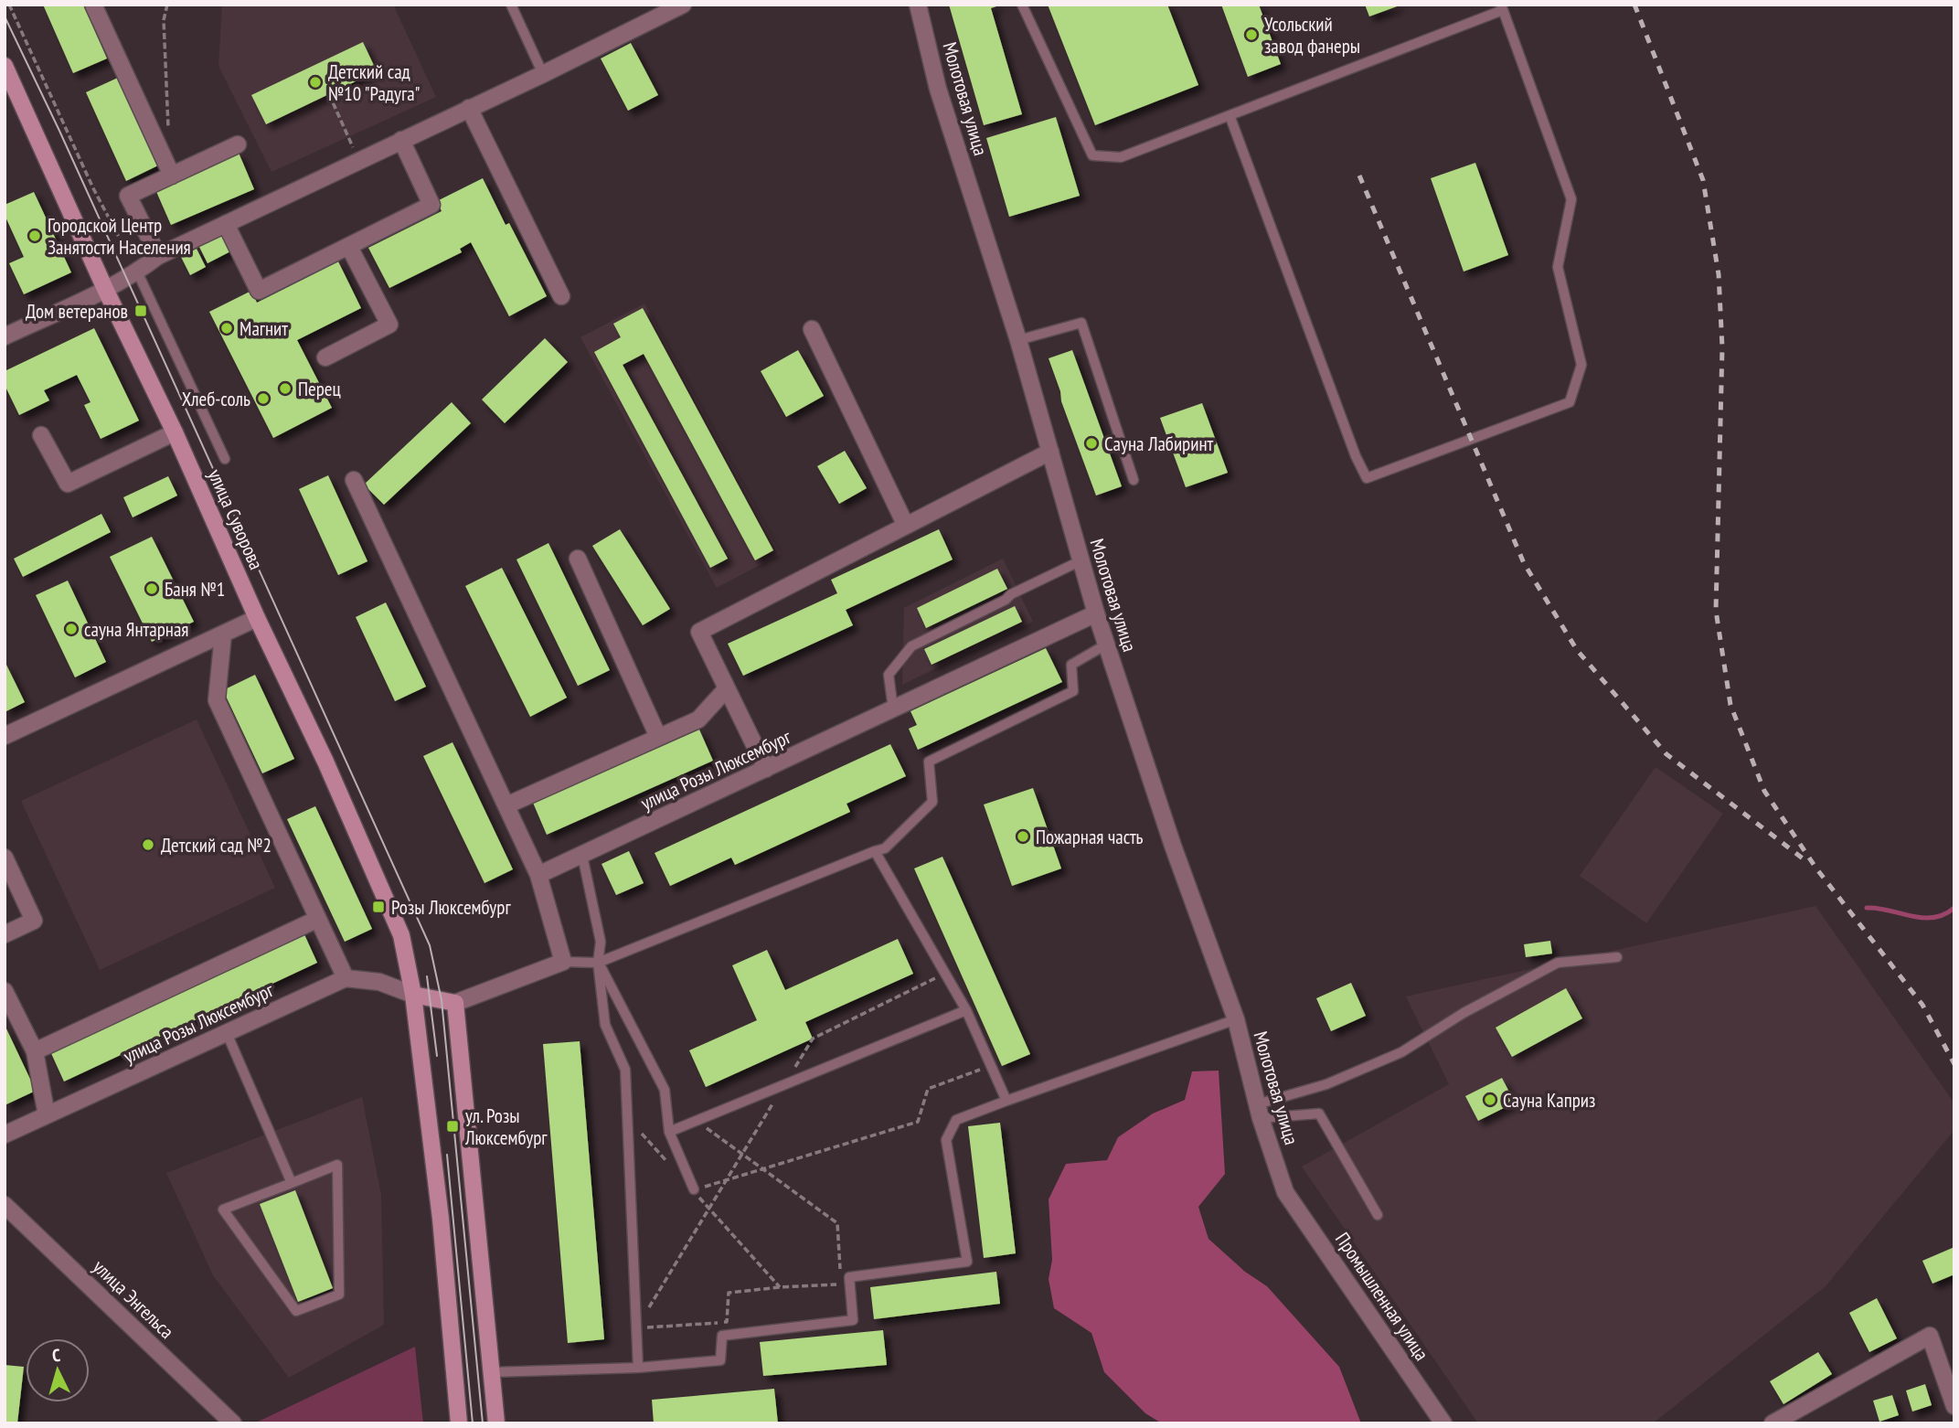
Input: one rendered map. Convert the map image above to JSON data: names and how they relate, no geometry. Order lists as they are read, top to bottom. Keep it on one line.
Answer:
{"streets":{"main road":["улица Суворова"],"street":["Молотовая улица","улица Розы Люксембург","Промышленная улица","улица Энгельса"]},"crossings":[["Молотовая улица","улица Розы Люксембург"],["Молотовая улица","Промышленная улица"],["улица Суворова","улица Розы Люксембург"]],"places":{"other":["Усольский завод фанеры","Детский сад №10 \"Радуга\"","Городской Центр Занятости Населения","Магнит","Перец","Хлеб-соль","Сауна Лабиринт","Баня №1","сауна Янтарная","Пожарная часть","Детский сад №2","Сауна Каприз"],"transit":["Дом ветеранов","Розы Люксембург","ул. Розы Люксембург"]},"north":"top"}
